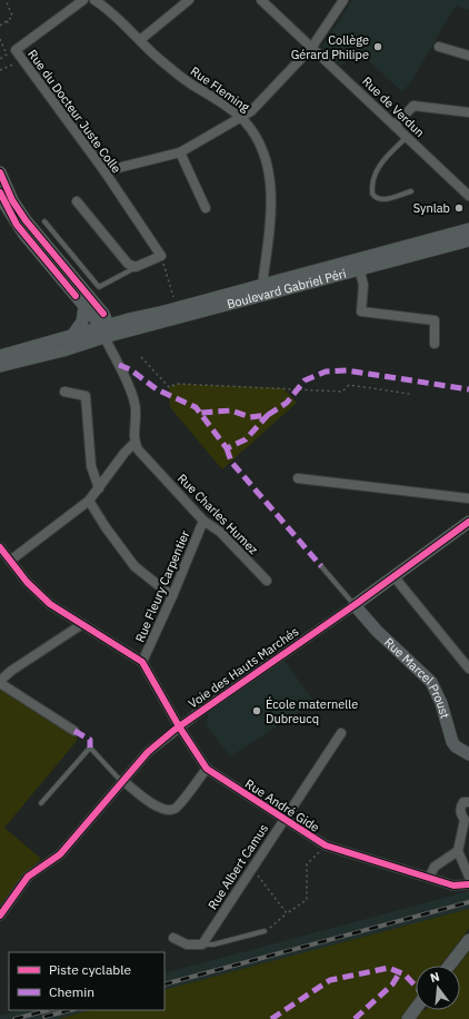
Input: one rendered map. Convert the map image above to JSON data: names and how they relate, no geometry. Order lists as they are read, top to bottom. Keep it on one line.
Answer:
{"streets":{"main road":["Boulevard Gabriel Péri","Voie des Hauts Marchés","Rue Marcel Proust"],"street":["Rue Fleming","Rue de Verdun","Rue du Docteur Juste Colle","Rue Charles Humez","Rue Fleury Carpentier","Rue André Gide","Rue Albert Camus"]},"crossings":[["Rue Fleming","Boulevard Gabriel Péri"],["Rue Charles Humez","Rue Fleury Carpentier"],["Rue Fleury Carpentier","Rue André Gide"],["Voie des Hauts Marchés","Rue Marcel Proust"],["Voie des Hauts Marchés","Rue André Gide"],["Rue André Gide","Rue Albert Camus"]],"places":["Collège Gérard Philipe","Synlab","École maternelle Dubreucq"],"legend":["Piste cyclable","Chemin"],"north":"top"}
